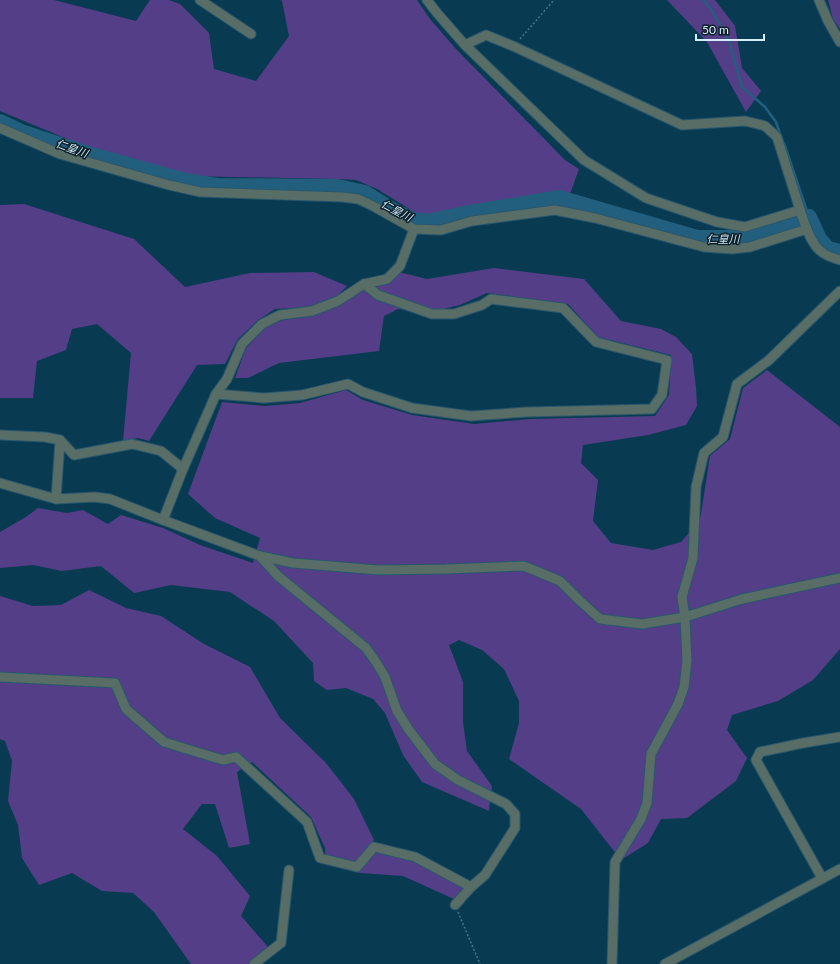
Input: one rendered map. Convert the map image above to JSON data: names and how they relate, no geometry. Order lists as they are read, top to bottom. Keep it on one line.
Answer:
{"water":["仁皇川"],"scale_bar":"50 m"}
